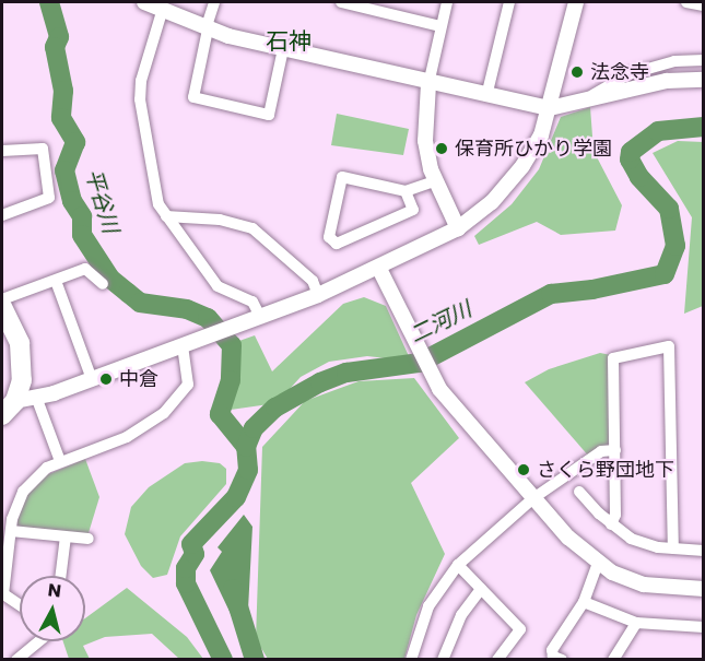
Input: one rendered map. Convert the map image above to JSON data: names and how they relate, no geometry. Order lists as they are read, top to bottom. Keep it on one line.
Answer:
{"districts":["石神"],"water":["平谷川","二河川"],"places":["法念寺","保育所ひかり学園","中倉","さくら野団地下"],"north":"top"}
